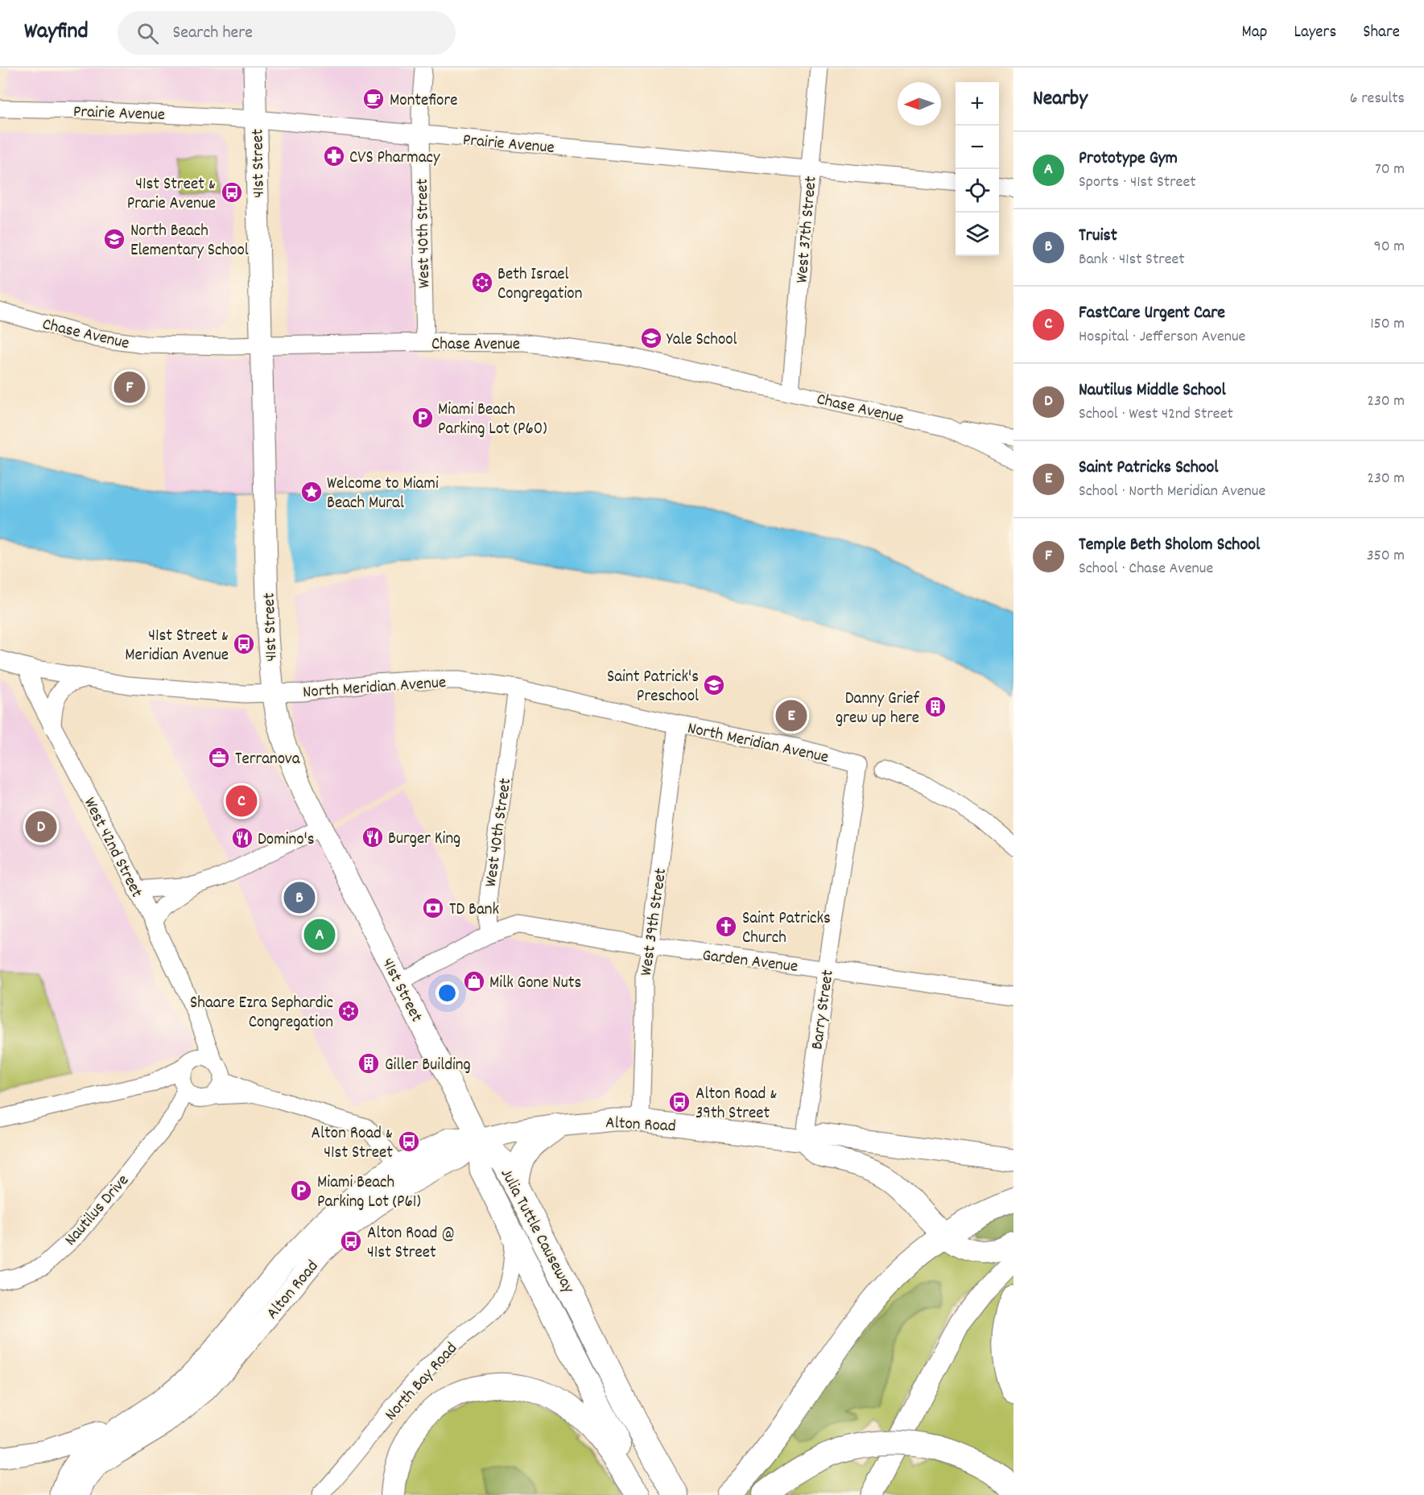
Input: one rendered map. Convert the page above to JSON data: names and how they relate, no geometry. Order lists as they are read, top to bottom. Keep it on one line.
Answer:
{"streets":{"highway":["Julia Tuttle Causeway"],"main road":["41st Street","Alton Road"],"street":["Prairie Avenue","West 37th Street","West 40th Street","Chase Avenue","North Meridian Avenue","West 42nd Street","West 39th Street","Garden Avenue","Barry Street","Nautilus Drive","North Bay Road"]},"crossings":[["Prairie Avenue","41st Street"],["Prairie Avenue","West 37th Street"],["Prairie Avenue","West 40th Street"],["41st Street","Chase Avenue"],["41st Street","North Meridian Avenue"],["41st Street","Alton Road"],["41st Street","Julia Tuttle Causeway"],["West 37th Street","Chase Avenue"],["West 40th Street","Chase Avenue"],["West 40th Street","North Meridian Avenue"],["West 40th Street","Garden Avenue"],["North Meridian Avenue","West 42nd Street"],["North Meridian Avenue","West 39th Street"],["North Meridian Avenue","Barry Street"],["West 42nd Street","Nautilus Drive"],["West 39th Street","Garden Avenue"],["West 39th Street","Alton Road"],["Garden Avenue","Barry Street"],["Barry Street","Alton Road"],["Alton Road","Julia Tuttle Causeway"],["Julia Tuttle Causeway","North Bay Road"]],"places":{"cafe":["Montefiore"],"pharmacy":["CVS Pharmacy"],"bus stop":["41st Street & Prarie Avenue","41st Street & Meridian Avenue","Alton Road & 39th Street","Alton Road & 41st Street","Alton Road @ 41st Street"],"school or university":["North Beach Elementary School","Yale School","Saint Patrick's Preschool"],"synagogue":["Beth Israel Congregation","Shaare Ezra Sephardic Congregation"],"parking":["Miami Beach Parking Lot (P60)","Miami Beach Parking Lot (P61)"],"place":["Welcome to Miami Beach Mural"],"building":["Danny Grief grew up here","Giller Building"],"office":["Terranova"],"restaurant":["Burger King","Domino's"],"bank":["TD Bank"],"church":["Saint Patricks Church"],"shop":["Milk Gone Nuts"]},"north":"left","page":{"header":"Wayfind","search":"Search here","nav":["Map","Layers","Share"],"heading":["Nearby","6 results"],"map_buttons":["+","−"],"list":[{"mark":"A","name":"Prototype Gym","note":"Sports · 41st Street","value":"70 m"},{"mark":"B","name":"Truist","note":"Bank · 41st Street","value":"90 m"},{"mark":"C","name":"FastCare Urgent Care","note":"Hospital · Jefferson Avenue","value":"150 m"},{"mark":"D","name":"Nautilus Middle School","note":"School · West 42nd Street","value":"230 m"},{"mark":"E","name":"Saint Patricks School","note":"School · North Meridian Avenue","value":"230 m"},{"mark":"F","name":"Temple Beth Sholom School","note":"School · Chase Avenue","value":"350 m"}],"pins":["F","E","C","D","B","A"]}}
